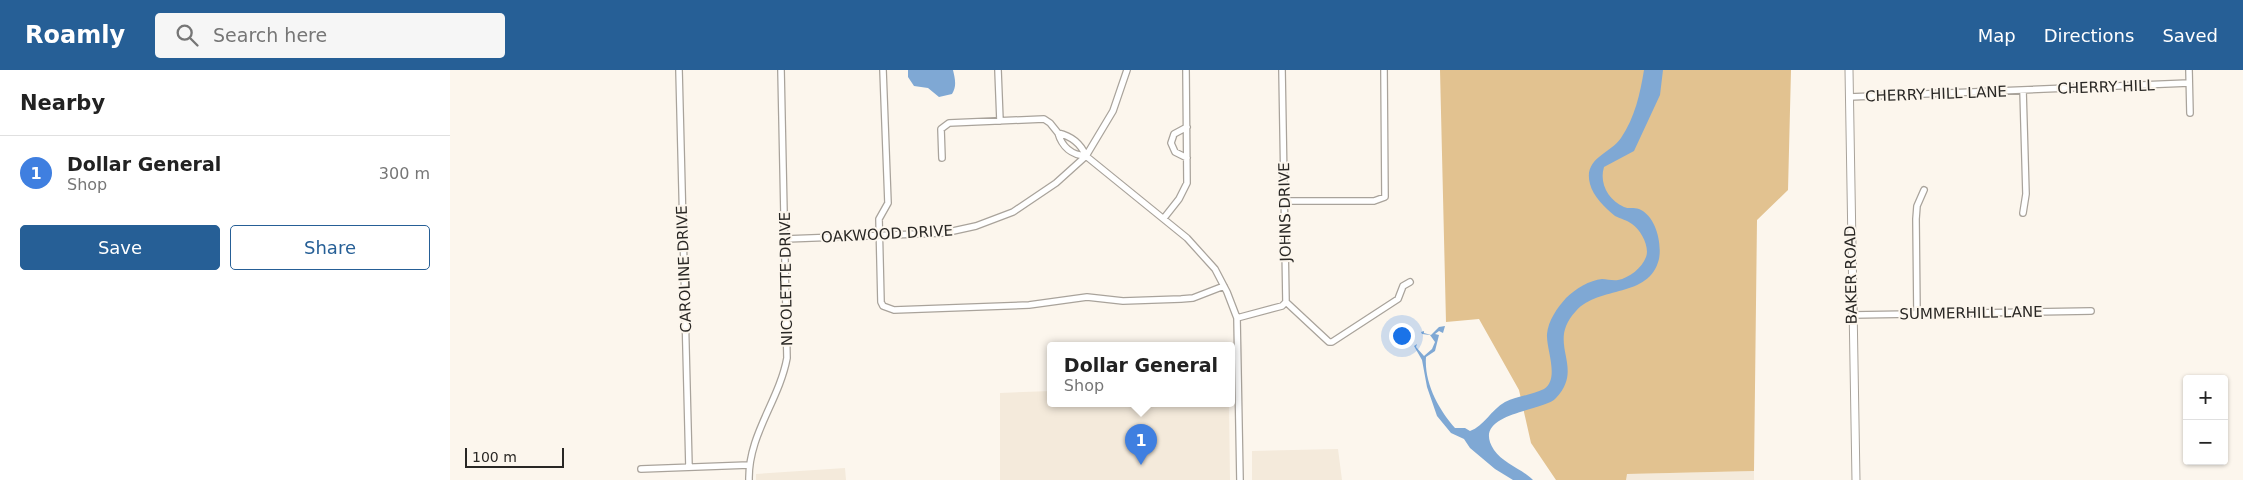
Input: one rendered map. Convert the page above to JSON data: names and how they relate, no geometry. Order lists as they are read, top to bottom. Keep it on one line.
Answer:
{"streets":{"street":["CHERRY HILL","CHERRY HILL LANE","JOHNS DRIVE","OAKWOOD DRIVE","CAROLINE DRIVE","BAKER ROAD","NICOLETTE DRIVE","SUMMERHILL LANE"]},"crossings":[["CHERRY HILL","CHERRY HILL LANE"],["CHERRY HILL LANE","BAKER ROAD"],["OAKWOOD DRIVE","NICOLETTE DRIVE"],["BAKER ROAD","SUMMERHILL LANE"]],"scale_bar":"100 m","page":{"header":"Roamly","search":"Search here","nav":["Map","Directions","Saved"],"heading":"Nearby","list":[{"mark":"1","name":"Dollar General","note":"Shop","value":"300 m"}],"buttons":["Save","Share"],"popup":["Dollar General","Shop"],"map_buttons":["+","−"],"pins":"1","scale":"100 m"}}
